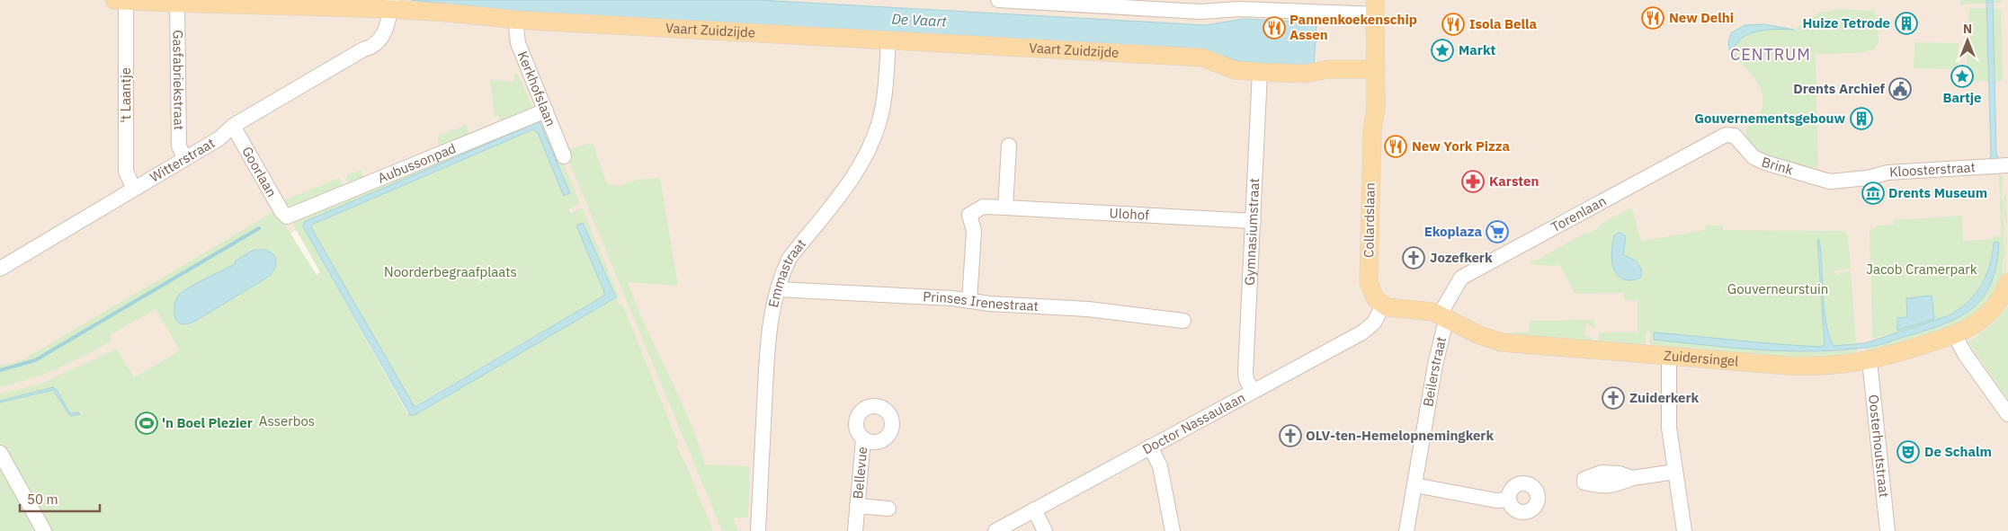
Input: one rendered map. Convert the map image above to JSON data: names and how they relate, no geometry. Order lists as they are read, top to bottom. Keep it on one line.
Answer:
{"streets":{"main road":["Vaart Zuidzijde","Collardslaan","Zuidersingel"],"street":["Gasfabriekstraat","Kerkhofslaan","'t Laantje","Witterstraat","Aubussonpad","Brink","Kloosterstraat","Goorlaan","Ulohof","Torenlaan","Gymnasiumstraat","Emmastraat","Prinses Irenestraat","Beilerstraat","Doctor Nassaulaan","Oosterhoutstraat","Bellevue"]},"crossings":[["Vaart Zuidzijde","Gasfabriekstraat"],["Vaart Zuidzijde","Kerkhofslaan"],["Vaart Zuidzijde","'t Laantje"],["Vaart Zuidzijde","Witterstraat"],["Vaart Zuidzijde","Collardslaan"],["Vaart Zuidzijde","Gymnasiumstraat"],["Vaart Zuidzijde","Emmastraat"],["Gasfabriekstraat","Witterstraat"],["Kerkhofslaan","Aubussonpad"],["'t Laantje","Witterstraat"],["Witterstraat","Goorlaan"],["Aubussonpad","Goorlaan"],["Brink","Kloosterstraat"],["Brink","Torenlaan"],["Ulohof","Gymnasiumstraat"],["Ulohof","Prinses Irenestraat"],["Torenlaan","Zuidersingel"],["Torenlaan","Beilerstraat"],["Collardslaan","Zuidersingel"],["Collardslaan","Doctor Nassaulaan"],["Gymnasiumstraat","Doctor Nassaulaan"],["Emmastraat","Prinses Irenestraat"],["Zuidersingel","Beilerstraat"],["Zuidersingel","Doctor Nassaulaan"],["Zuidersingel","Oosterhoutstraat"]],"districts":["CENTRUM"],"water":["De Vaart"],"parks":["Jacob Cramerpark","Noorderbegraafplaats","Gouverneurstuin","Asserbos"],"places":{"restaurant":["New Delhi","Isola Bella","Pannenkoekenschip Assen","New York Pizza"],"building":["Huize Tetrode","Gouvernementsgebouw"],"place":["Markt","Bartje"],"public building":["Drents Archief"],"pharmacy":["Karsten"],"museum":["Drents Museum"],"supermarket":["Ekoplaza"],"church":["Jozefkerk","Zuiderkerk","OLV-ten-Hemelopnemingkerk"],"sports":["'n Boel Plezier"],"theatre":["De Schalm"]},"scale_bar":"50 m","north":"top"}
